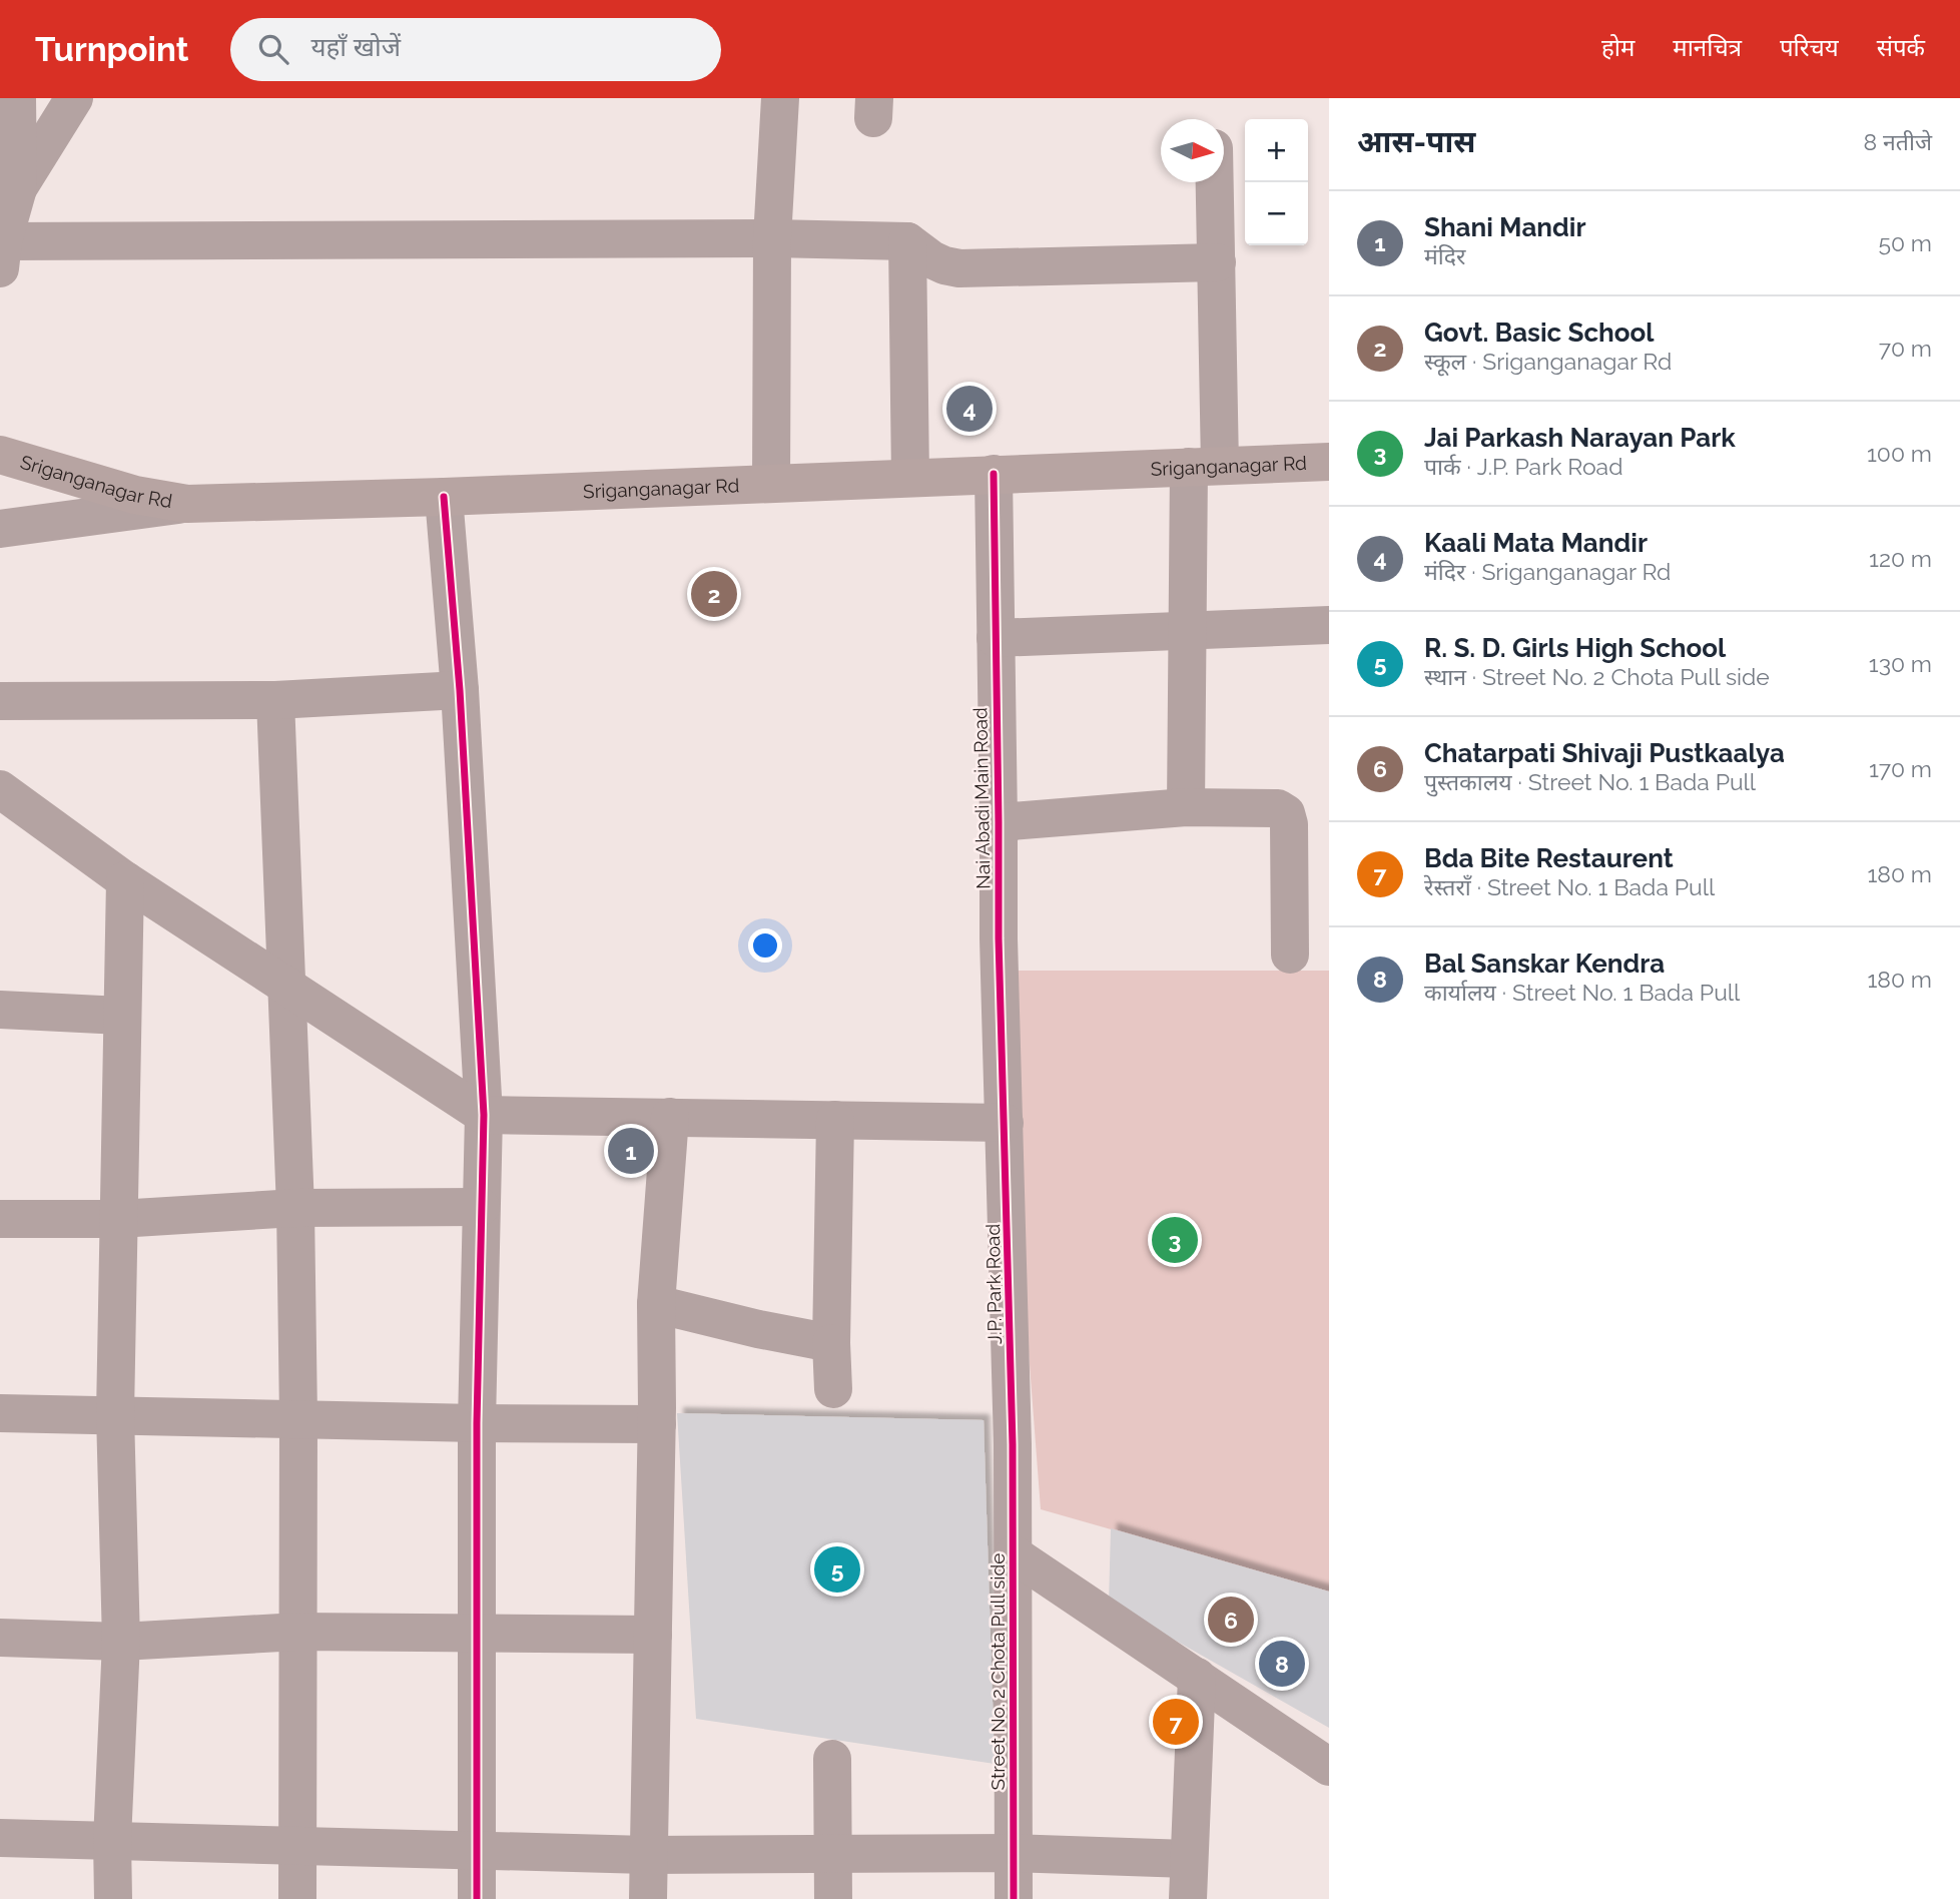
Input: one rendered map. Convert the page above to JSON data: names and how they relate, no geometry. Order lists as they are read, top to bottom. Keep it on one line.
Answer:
{"streets":{"main road":["Sriganganagar Rd"],"street":["Nai Abadi Main Road","J.P. Park Road","Street No. 2 Chota Pull side"]},"crossings":[["Sriganganagar Rd","Nai Abadi Main Road"],["Nai Abadi Main Road","J.P. Park Road"],["J.P. Park Road","Street No. 2 Chota Pull side"]],"north":"right","page":{"header":"Turnpoint","search":"यहाँ खोजें","nav":["होम","मानचित्र","परिचय","संपर्क"],"heading":["आस-पास","8 नतीजे"],"map_buttons":["+","−"],"list":[{"mark":"1","name":"Shani Mandir","note":"मंदिर","value":"50 m"},{"mark":"2","name":"Govt. Basic School","note":"स्कूल · Sriganganagar Rd","value":"70 m"},{"mark":"3","name":"Jai Parkash Narayan Park","note":"पार्क · J.P. Park Road","value":"100 m"},{"mark":"4","name":"Kaali Mata Mandir","note":"मंदिर · Sriganganagar Rd","value":"120 m"},{"mark":"5","name":"R. S. D. Girls High School","note":"स्थान · Street No. 2 Chota Pull side","value":"130 m"},{"mark":"6","name":"Chatarpati Shivaji Pustkaalya","note":"पुस्तकालय · Street No. 1 Bada Pull","value":"170 m"},{"mark":"7","name":"Bda Bite Restaurent","note":"रेस्तराँ · Street No. 1 Bada Pull","value":"180 m"},{"mark":"8","name":"Bal Sanskar Kendra","note":"कार्यालय · Street No. 1 Bada Pull","value":"180 m"}],"pins":["4","2","1","3","5","6","8","7"]}}
